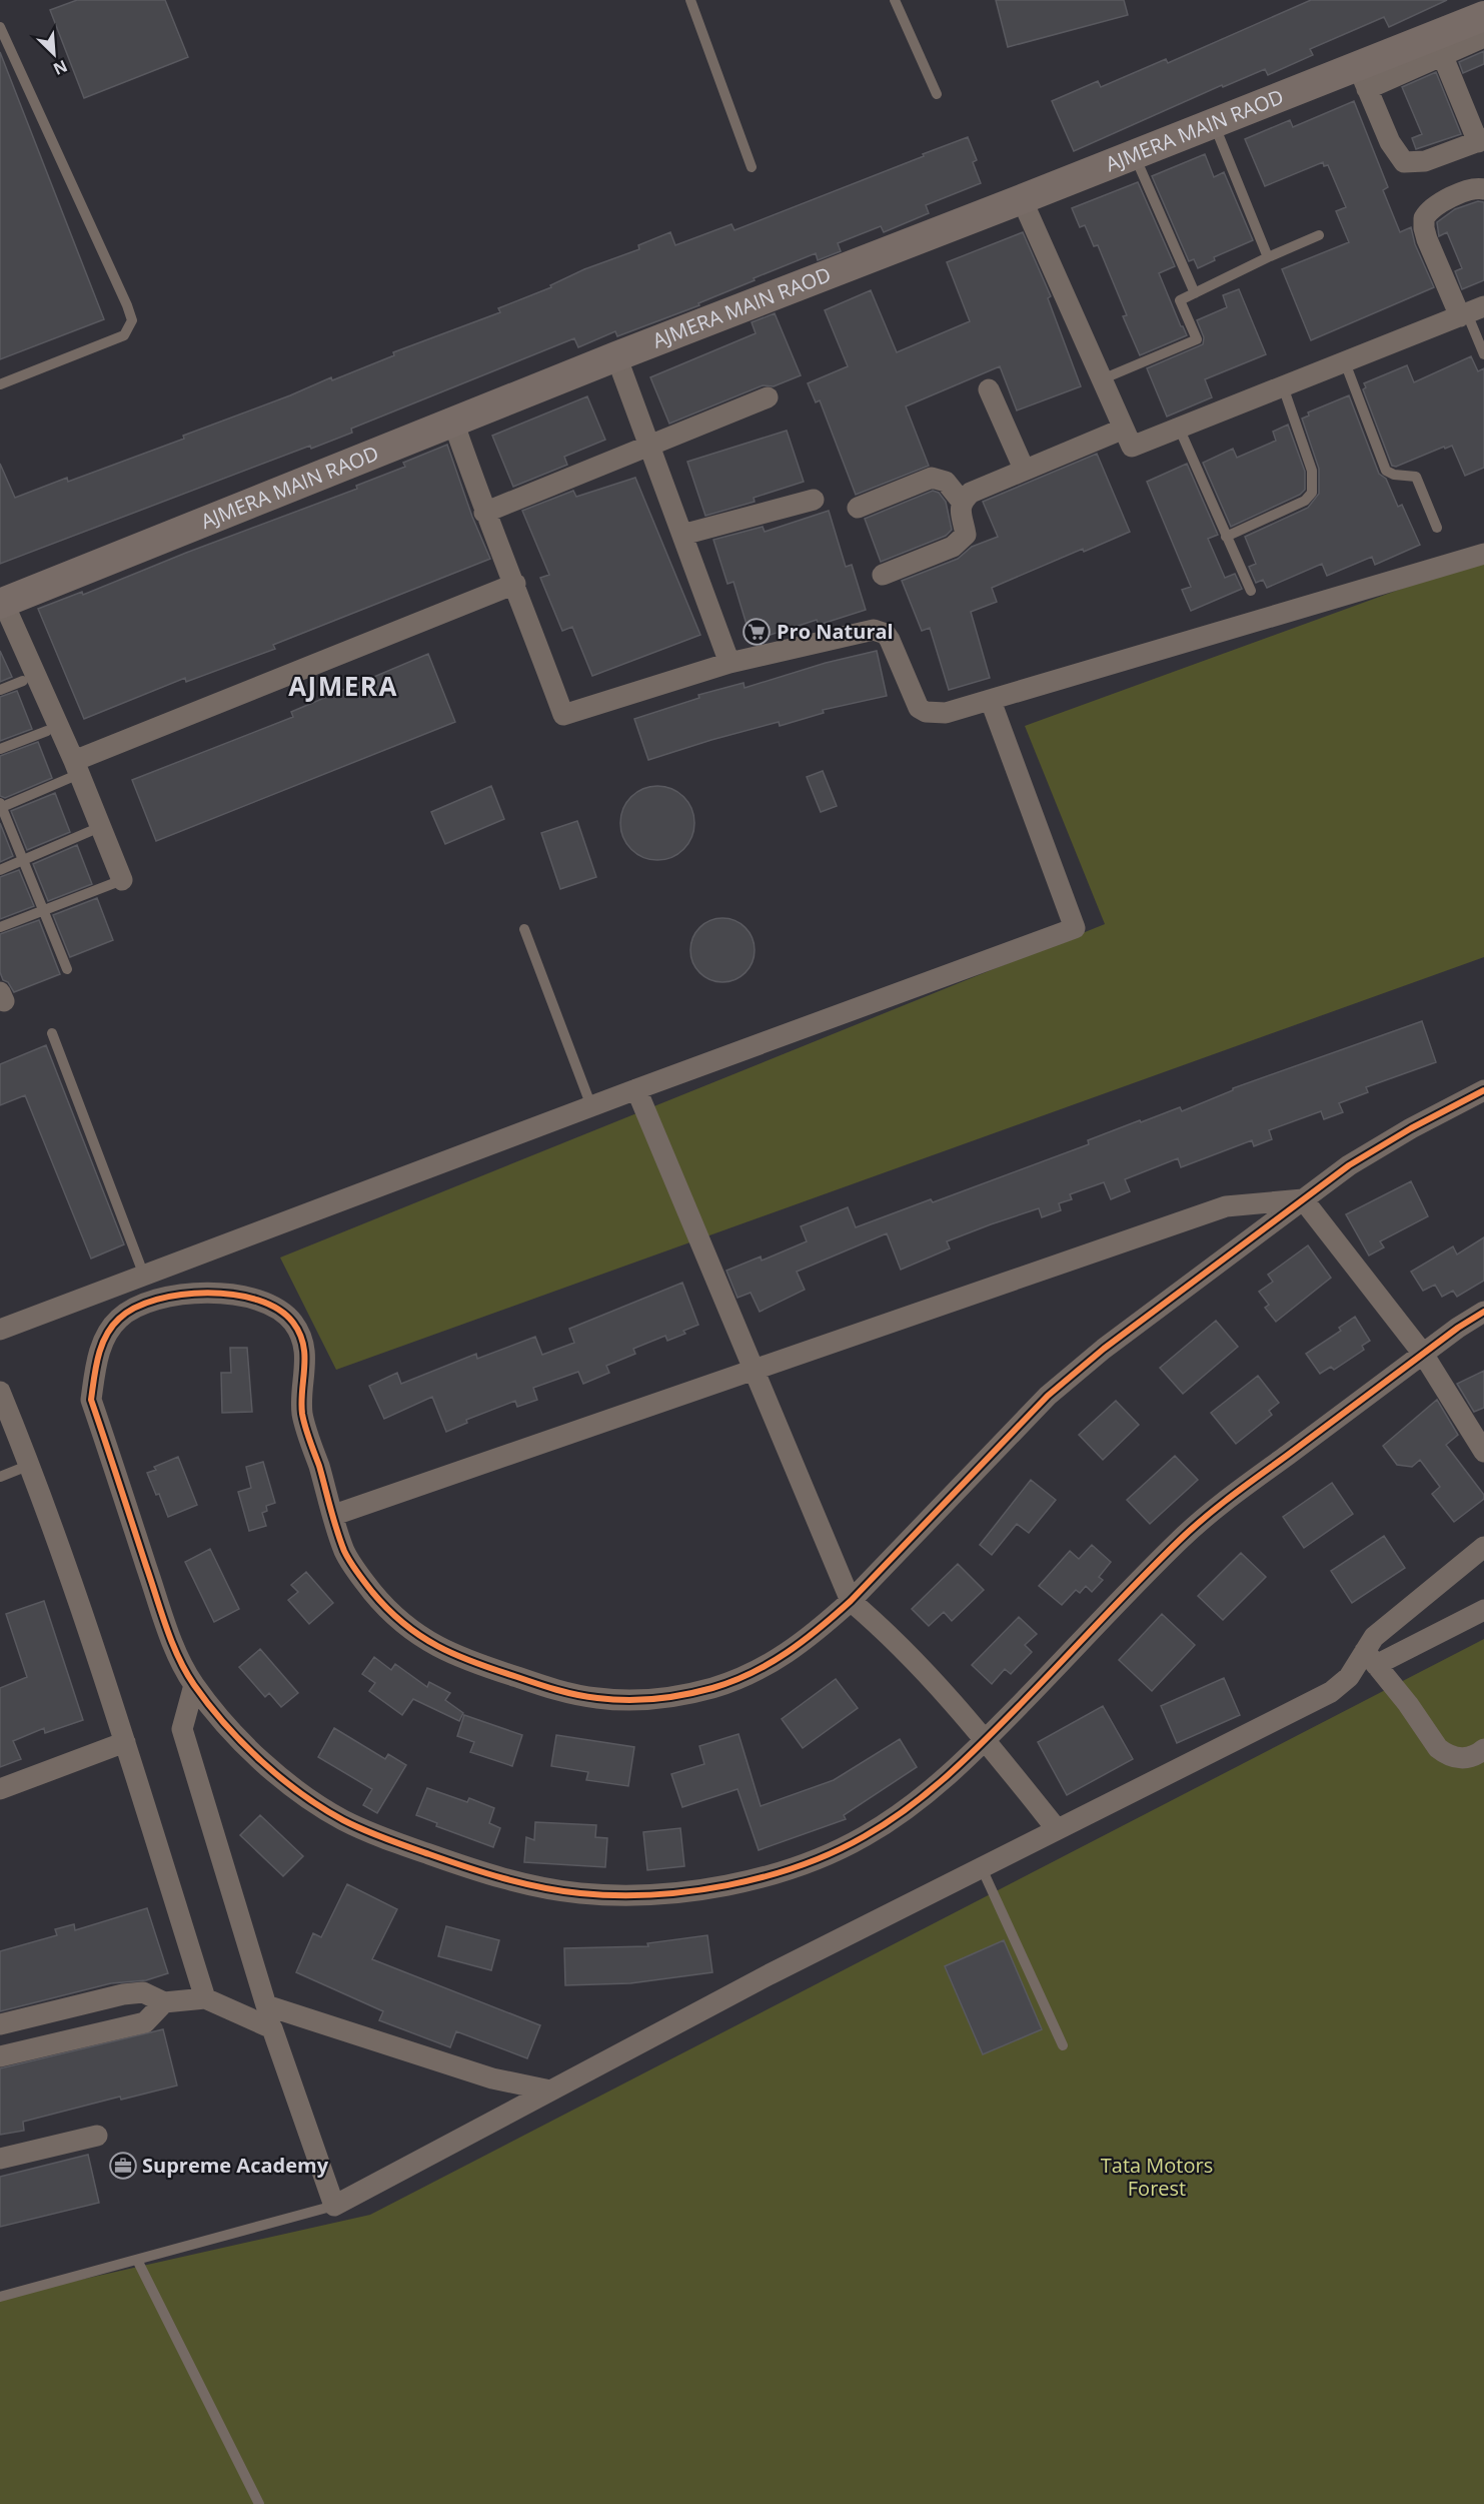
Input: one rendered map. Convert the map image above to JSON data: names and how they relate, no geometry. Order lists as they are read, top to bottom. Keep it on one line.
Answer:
{"streets":{"street":["AJMERA MAIN RAOD"]},"districts":["AJMERA"],"parks":["Tata Motors Forest"],"places":{"supermarket":["Pro Natural"],"office":["Supreme Academy"]},"north":"bottom right"}
